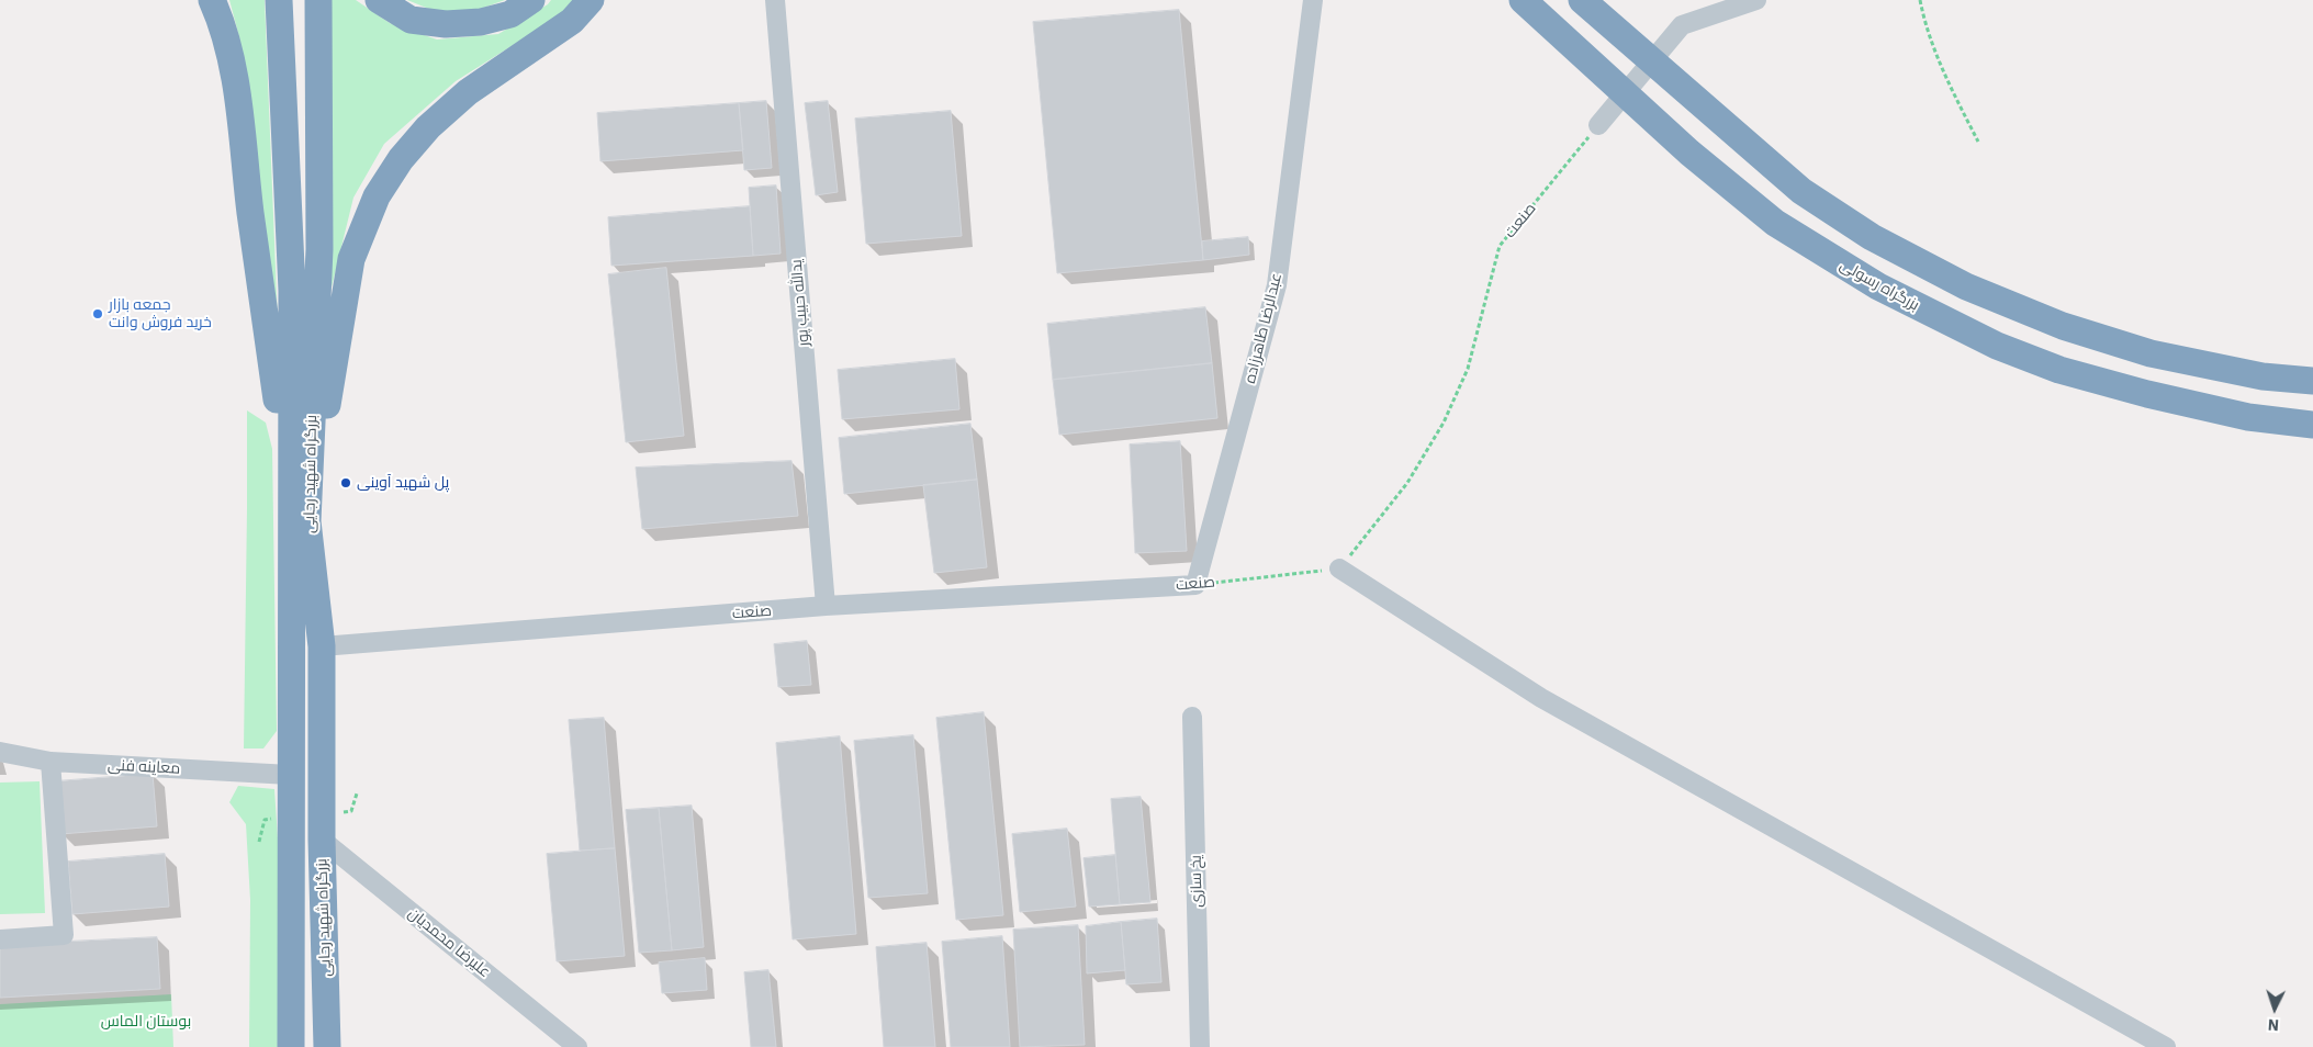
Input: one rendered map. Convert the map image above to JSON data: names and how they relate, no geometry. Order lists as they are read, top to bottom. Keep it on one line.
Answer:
{"streets":{"highway":["بزرگراه رسولی","بزرگراه شهید رجایی"],"street":["صنعت","یدالله حبیب پور","عبدالرضا طاهرزاده","معاینه فنی","یخ سازی","علیرضا محمدیان"]},"crossings":[["صنعت","یدالله حبیب پور"],["صنعت","عبدالرضا طاهرزاده"],["صنعت","بزرگراه شهید رجایی"],["بزرگراه شهید رجایی","معاینه فنی"],["بزرگراه شهید رجایی","علیرضا محمدیان"]],"parks":["بوستان الماس"],"places":["جمعه بازار خرید فروش وانت","پل شهید آوینی"],"north":"bottom"}
